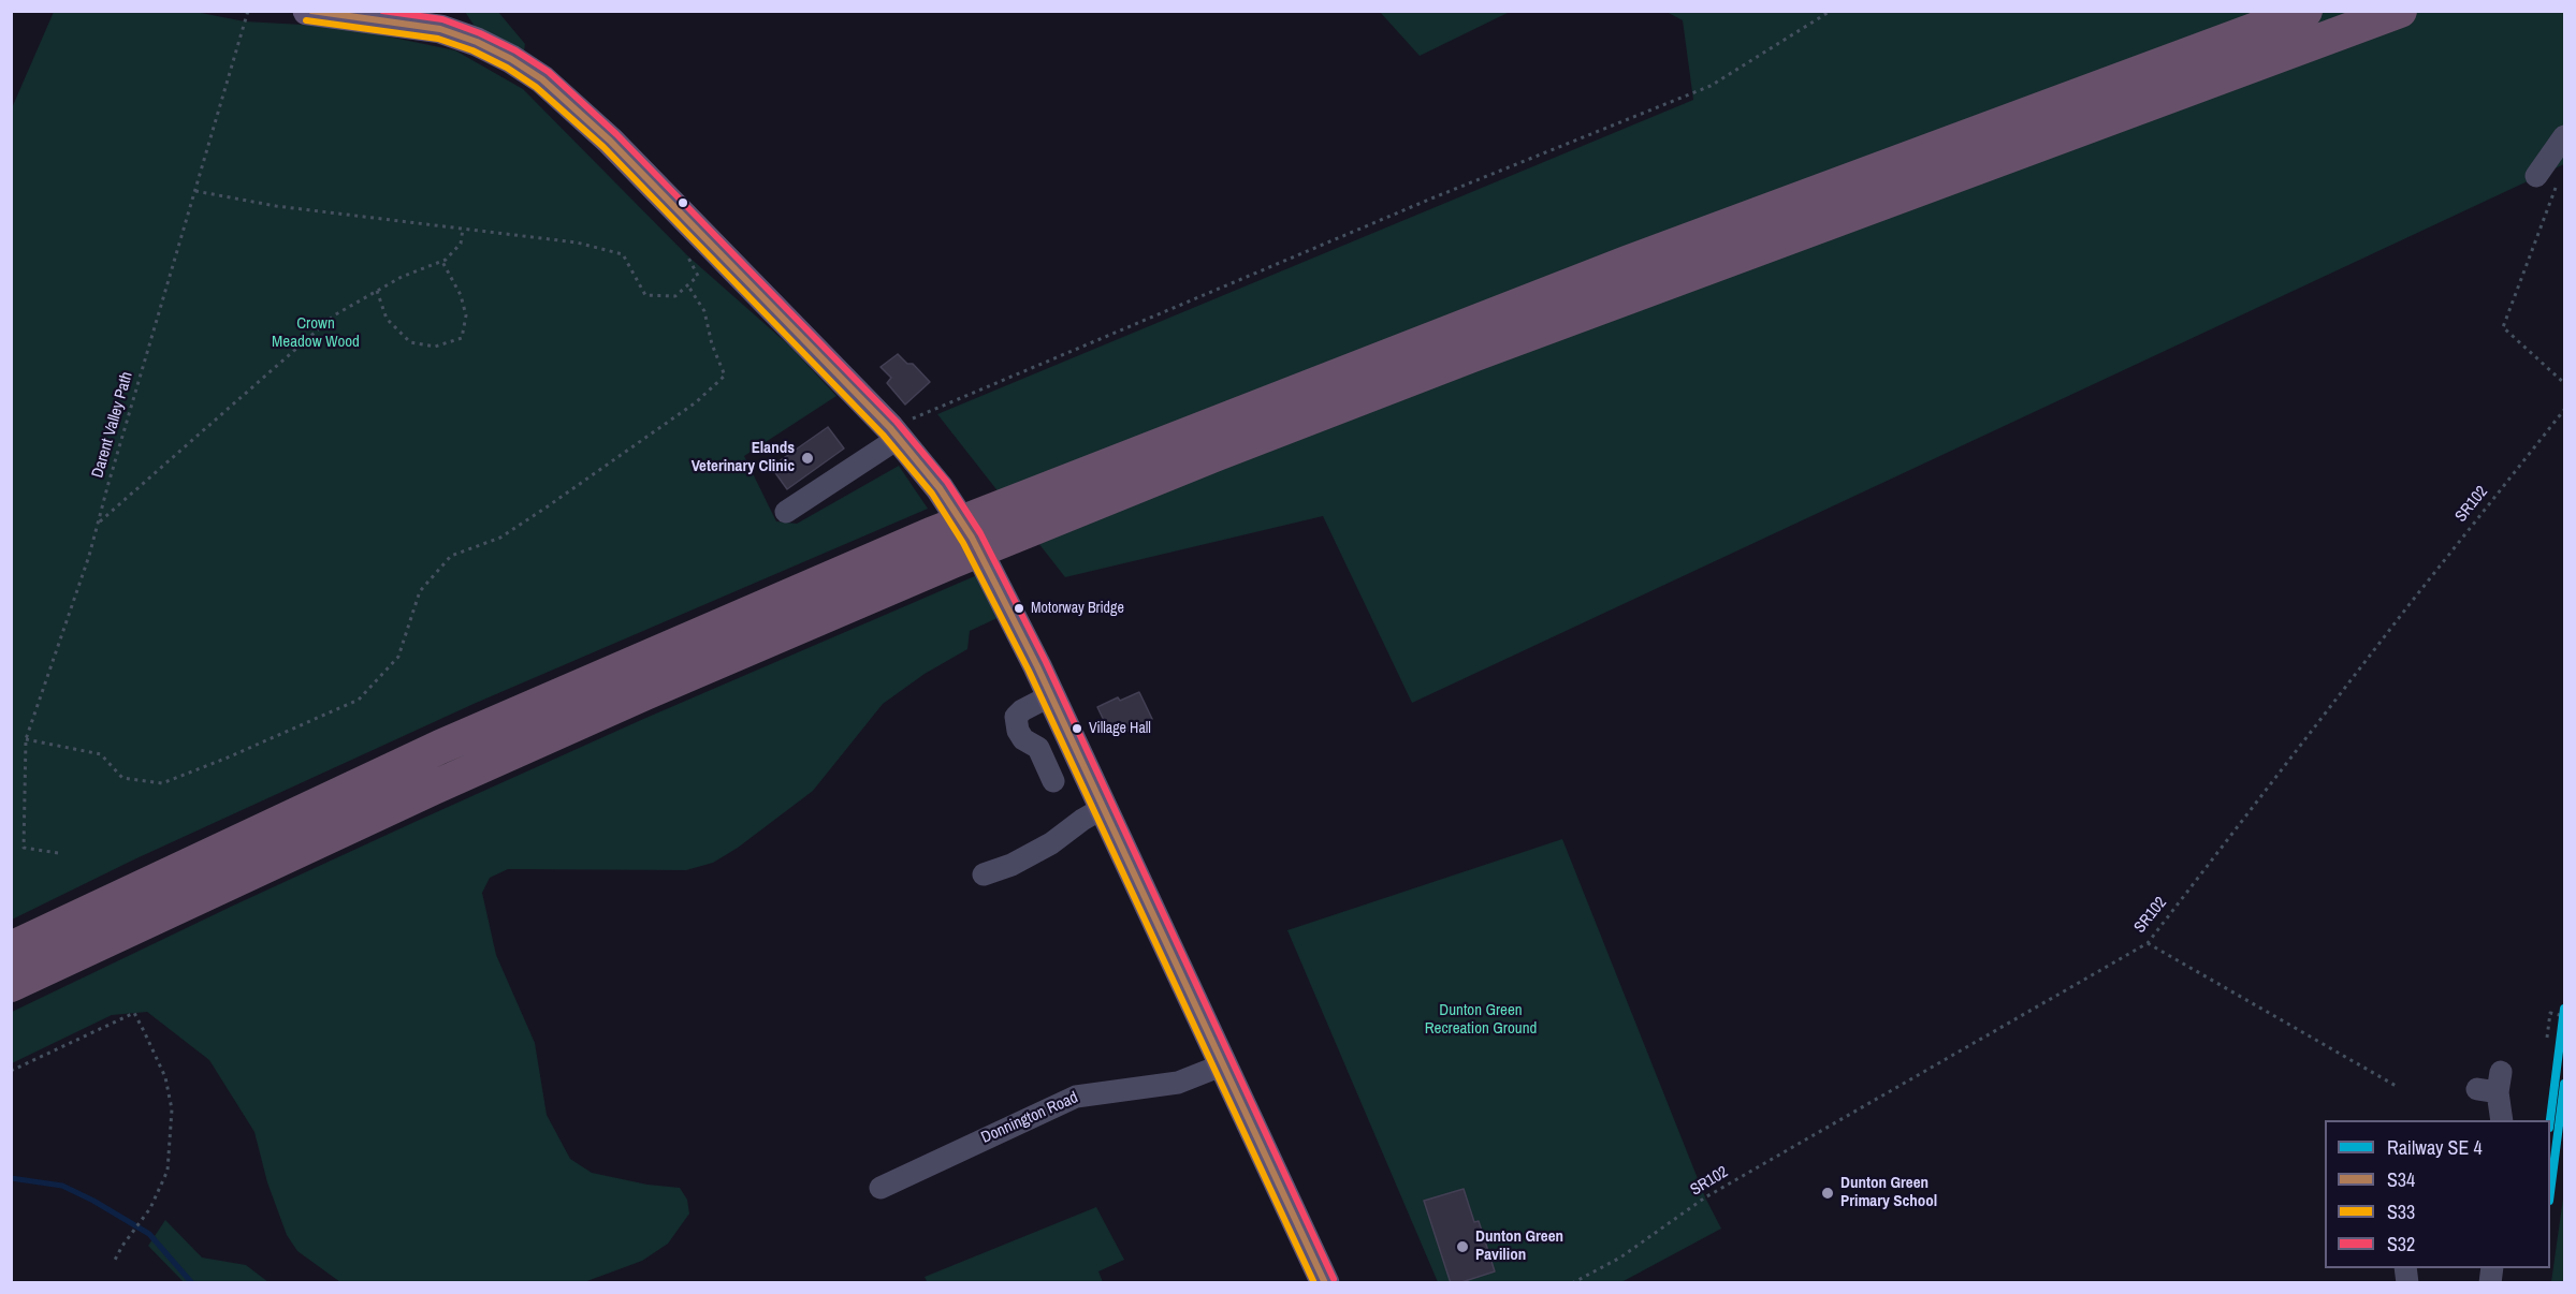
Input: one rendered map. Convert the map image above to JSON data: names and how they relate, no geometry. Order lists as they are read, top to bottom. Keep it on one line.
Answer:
{"streets":{"street":["Donnington Road"],"path":["Darent Valley Path","SR102"]},"parks":["Crown Meadow Wood","Dunton Green Recreation Ground"],"places":["Elands Veterinary Clinic","Motorway Bridge","Village Hall","Dunton Green Primary School","Dunton Green Pavilion"],"lines":["transit line S34","transit line S32","transit line S33"],"legend":["Railway SE 4","S34","S33","S32"]}
